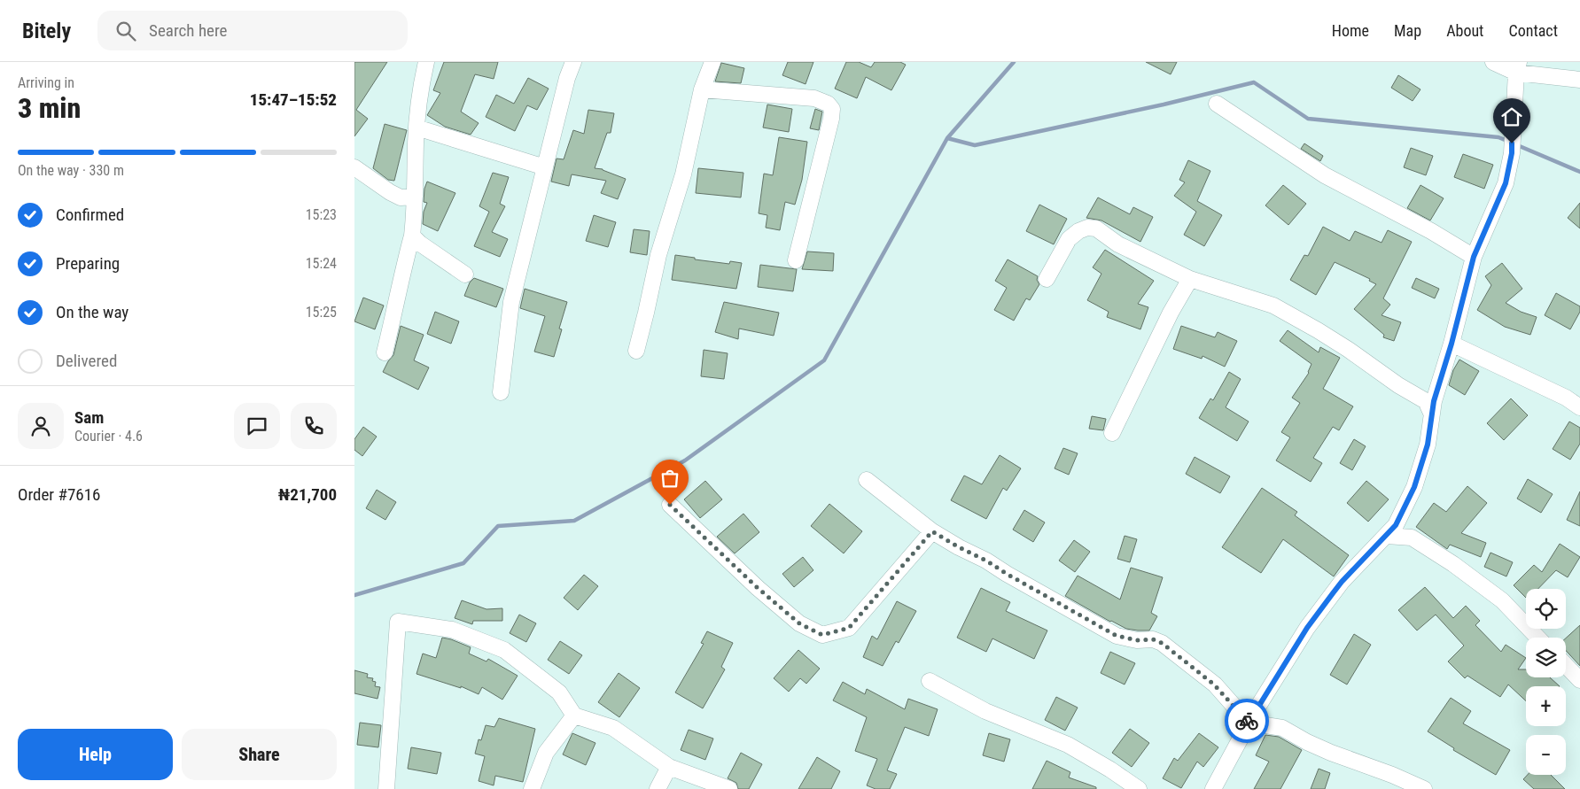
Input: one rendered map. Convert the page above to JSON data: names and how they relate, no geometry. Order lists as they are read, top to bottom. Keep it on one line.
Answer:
{"page":{"header":"Bitely","search":"Search here","nav":["Home","Map","About","Contact"],"heading":["3 min","Arriving in","15:47–15:52"],"panel":["Sam","Courier · 4.6","Order #7616","₦21,700"],"bar":"On the way · 330 m","list":[["Confirmed","15:23"],["Preparing","15:24"],["On the way","15:25"],"Delivered"],"map_buttons":["+","−"],"buttons":["Help","Share"]}}
